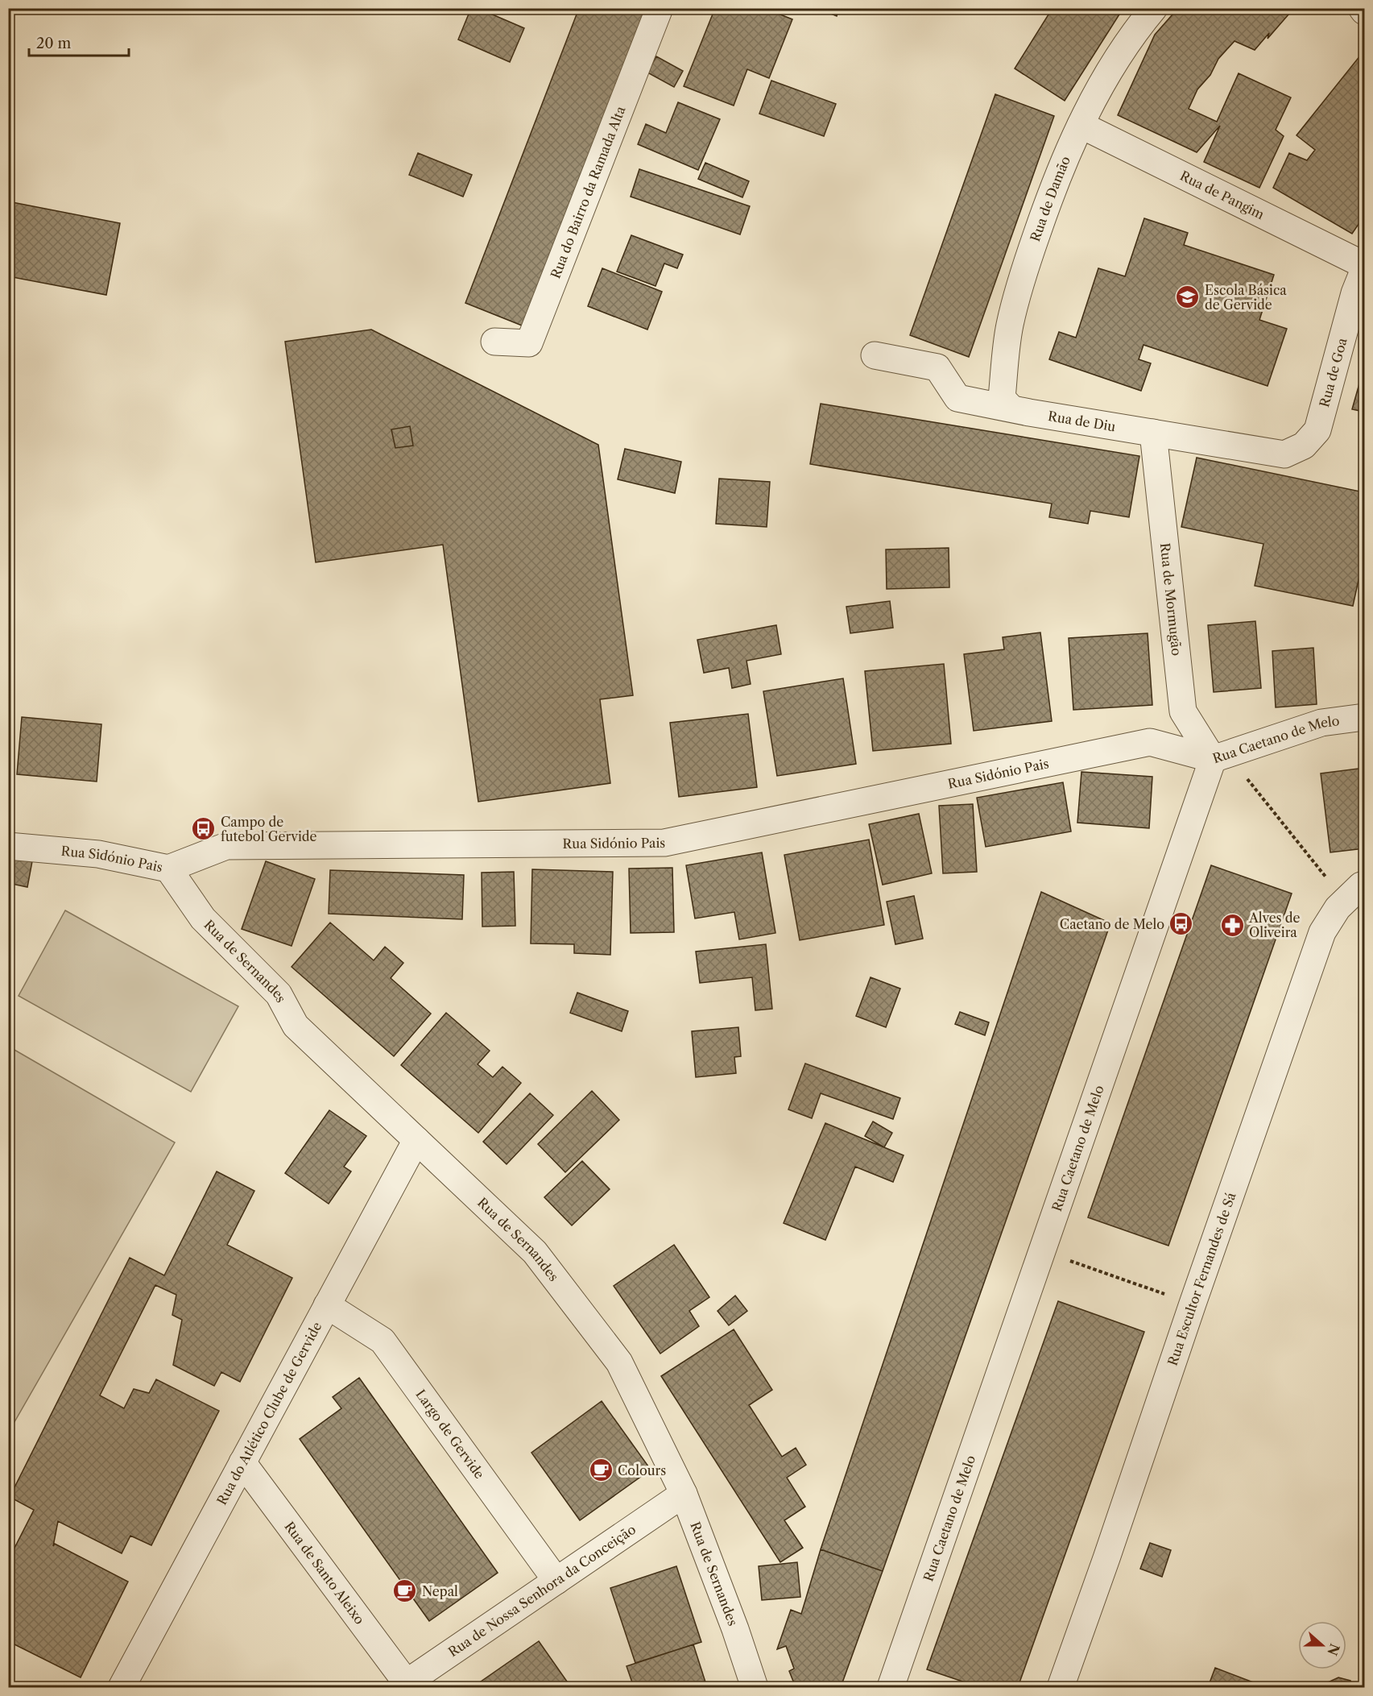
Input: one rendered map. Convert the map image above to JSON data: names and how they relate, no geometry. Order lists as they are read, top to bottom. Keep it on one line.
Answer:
{"streets":{"street":["Rua do Bairro da Ramada Alta","Rua de Pangim","Rua de Damão","Rua de Goa","Rua de Diu","Rua de Mormugão","Rua Caetano de Melo","Rua Sidónio Pais","Rua de Sernandes","Rua Escultor Fernandes de Sá","Rua do Atlético Clube de Gervide","Largo de Gervide","Rua de Santo Aleixo","Rua de Nossa Senhora da Conceição"]},"crossings":[["Rua de Pangim","Rua de Damão"],["Rua de Damão","Rua de Diu"],["Rua de Goa","Rua de Diu"],["Rua de Diu","Rua de Mormugão"],["Rua de Mormugão","Rua Caetano de Melo"],["Rua de Mormugão","Rua Sidónio Pais"],["Rua Caetano de Melo","Rua Sidónio Pais"],["Rua Sidónio Pais","Rua de Sernandes"],["Rua de Sernandes","Rua do Atlético Clube de Gervide"],["Rua de Sernandes","Rua de Nossa Senhora da Conceição"],["Rua do Atlético Clube de Gervide","Largo de Gervide"],["Rua do Atlético Clube de Gervide","Rua de Santo Aleixo"],["Largo de Gervide","Rua de Nossa Senhora da Conceição"],["Rua de Santo Aleixo","Rua de Nossa Senhora da Conceição"]],"places":{"school or university":["Escola Básica de Gervide"],"bus stop":["Campo de futebol Gervide","Caetano de Melo"],"pharmacy":["Alves de Oliveira"],"cafe":["Colours","Nepal"]},"scale_bar":"20 m","north":"right"}
